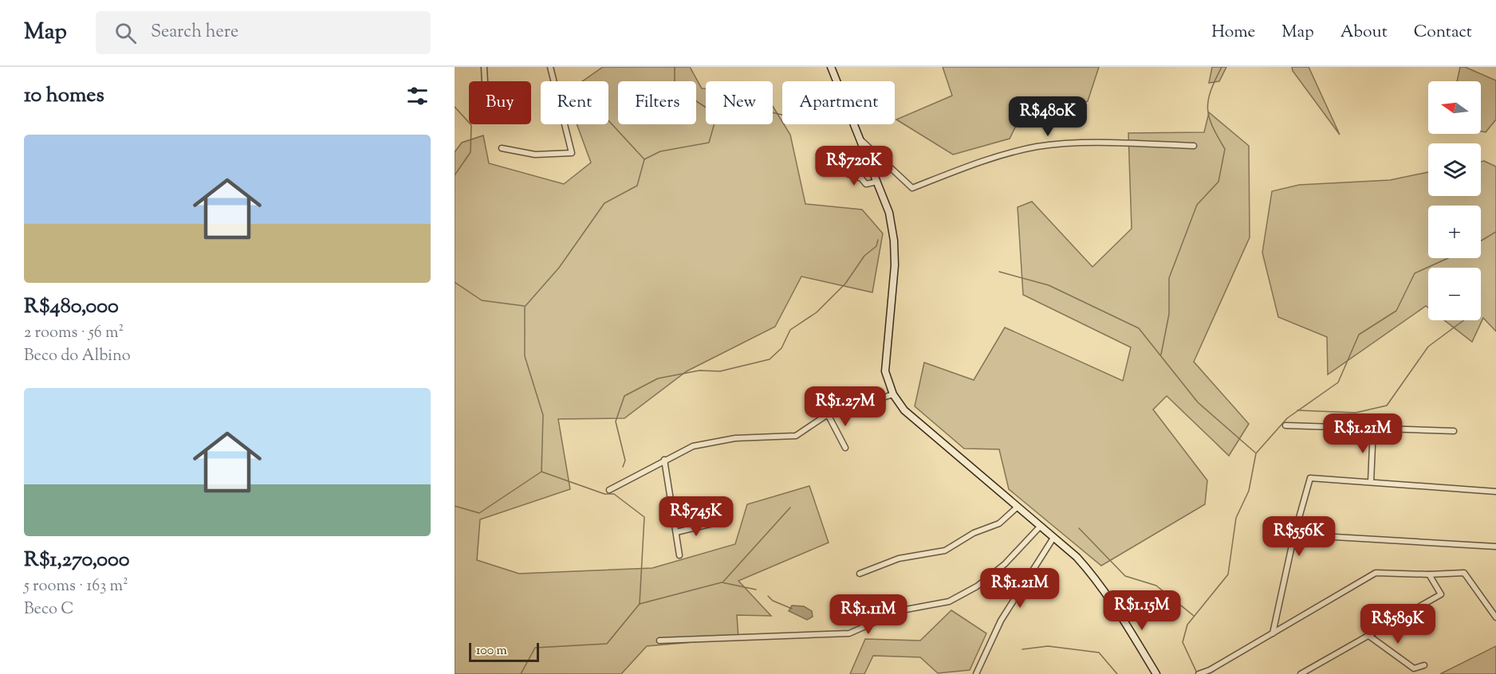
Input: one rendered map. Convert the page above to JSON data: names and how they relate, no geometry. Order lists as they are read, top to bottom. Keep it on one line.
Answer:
{"scale_bar":"100 m","north":"left","page":{"header":"Map","search":"Search here","nav":["Home","Map","About","Contact"],"heading":"10 homes","map_buttons":["+","−"],"chip":["Buy","Rent","Filters","New","Apartment"],"price":["R$480K","R$720K","R$1.27M","R$1.21M","R$745K","R$556K","R$1.21M","R$1.15M","R$1.11M","R$589K"],"list":[{"name":"R$480,000","note":"2 rooms · 56 m² · Beco do Albino"},{"name":"R$1,270,000","note":"5 rooms · 163 m² · Beco C"}],"scale":"100 m"}}
